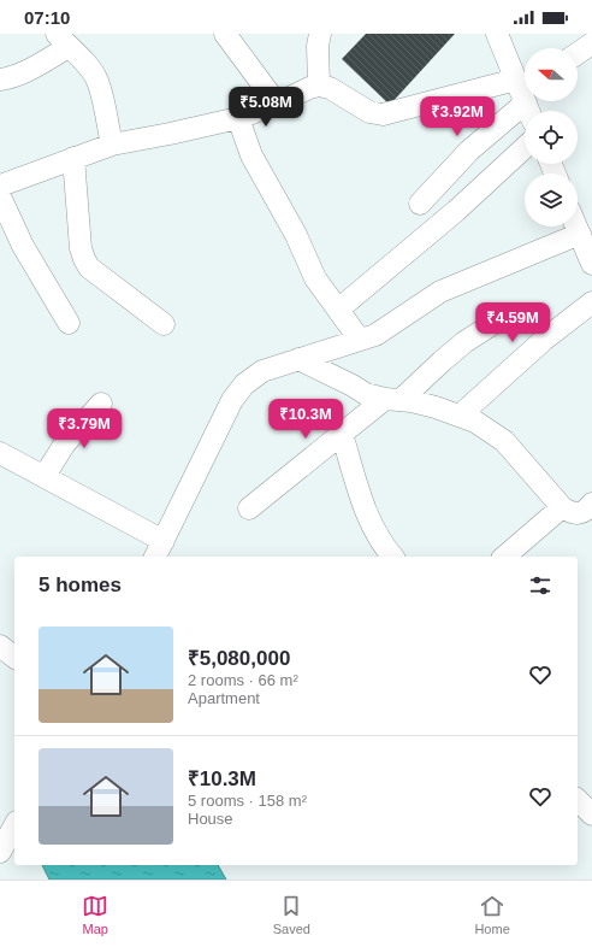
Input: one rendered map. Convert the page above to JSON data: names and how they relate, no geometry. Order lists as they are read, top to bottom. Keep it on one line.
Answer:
{"north":"left","page":{"status":"07:10","price":["₹5.08M","₹3.92M","₹4.59M","₹10.3M","₹3.79M"],"heading":"5 homes","list":[{"name":"₹5,080,000","note":"2 rooms · 66 m² · Apartment"},{"name":"₹10.3M","note":"5 rooms · 158 m² · House"}],"tabs":["Map","Saved","Home"]}}
